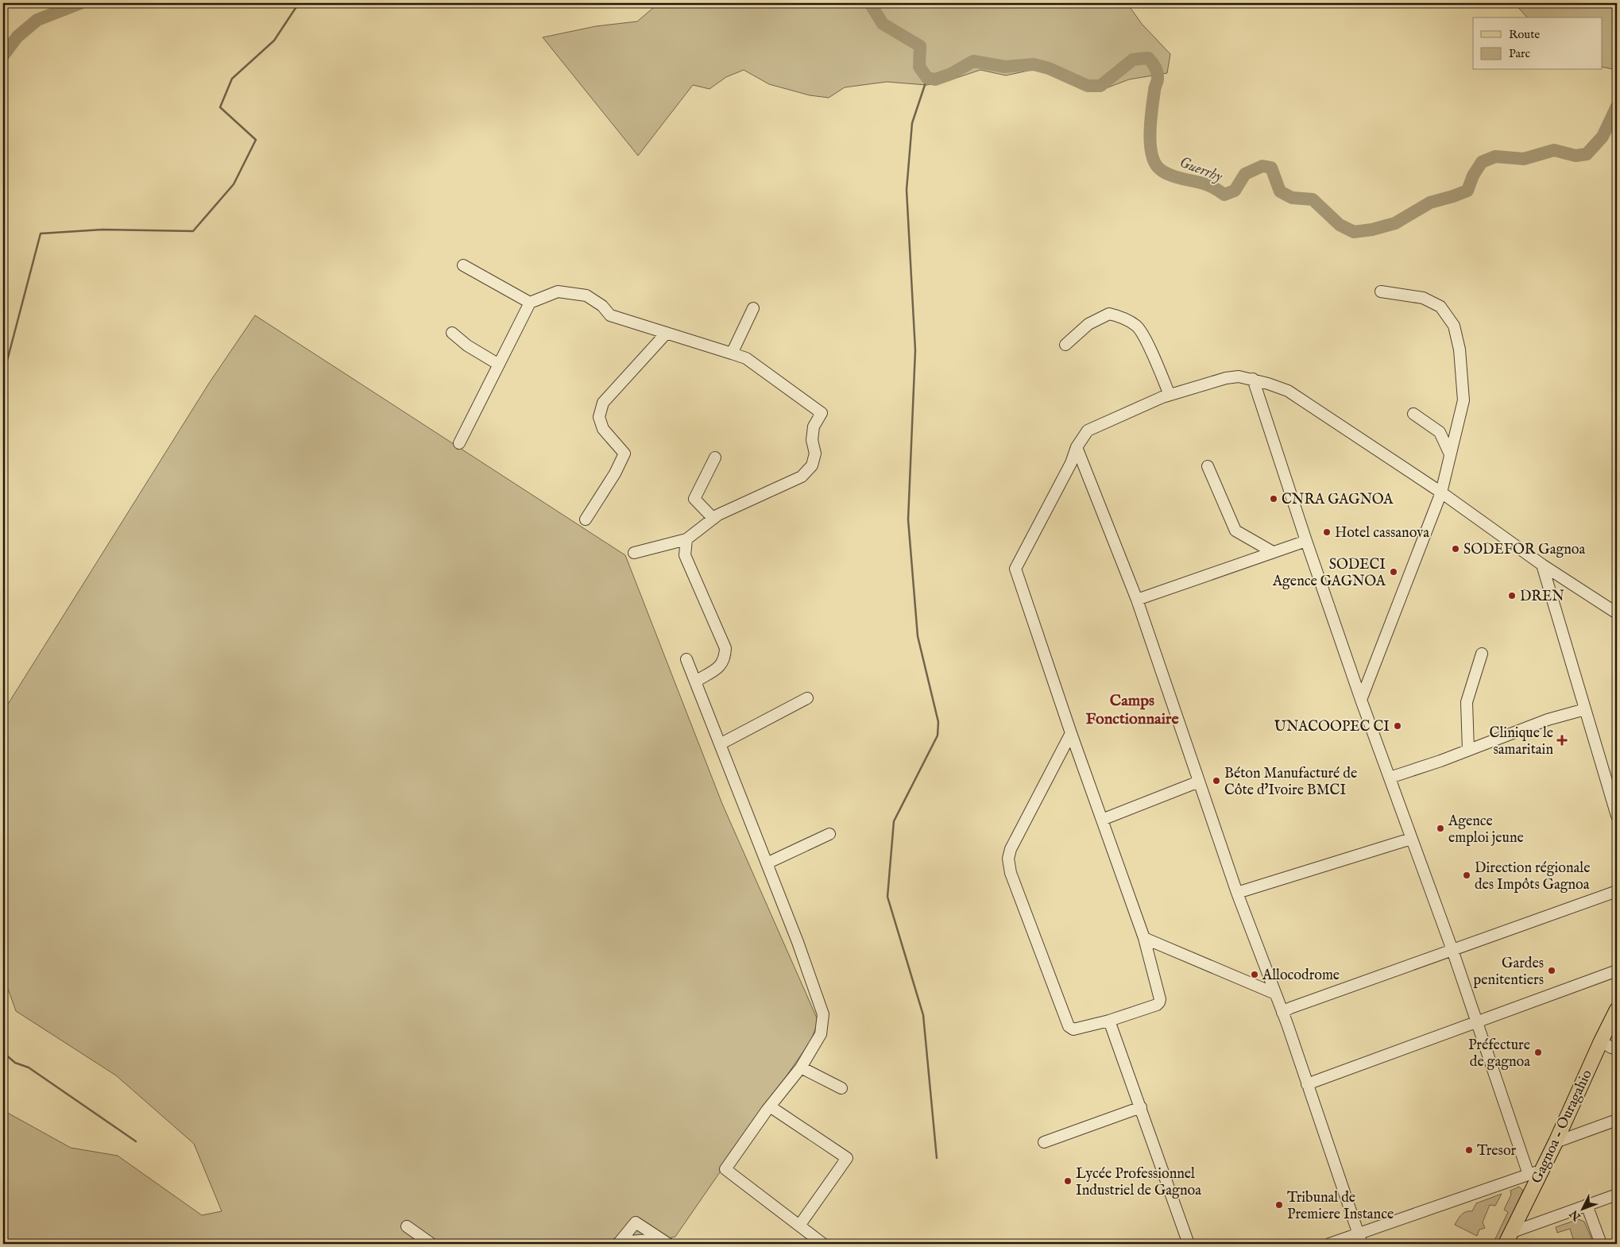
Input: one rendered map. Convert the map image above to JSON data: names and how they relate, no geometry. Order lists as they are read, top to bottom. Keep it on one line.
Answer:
{"streets":{"main road":["Gagnoa - Ouragahio"]},"districts":["Camps Fonctionnaire"],"water":["Guerrhy"],"places":{"other":["CNRA GAGNOA","Hotel cassanova","SODEFOR Gagnoa","SODECI Agence GAGNOA","DREN","UNACOOPEC CI","Béton Manufacturé de Côte d'Ivoire BMCI","Agence emploi jeune","Direction régionale des Impôts Gagnoa","Gardes penitentiers","Allocodrome","Préfecture de gagnoa","Tresor","Lycée Professionnel Industriel de Gagnoa","Tribunal de Premiere Instance"],"health":["Clinique le samaritain"]},"legend":["Route","Parc"],"north":"bottom left"}
